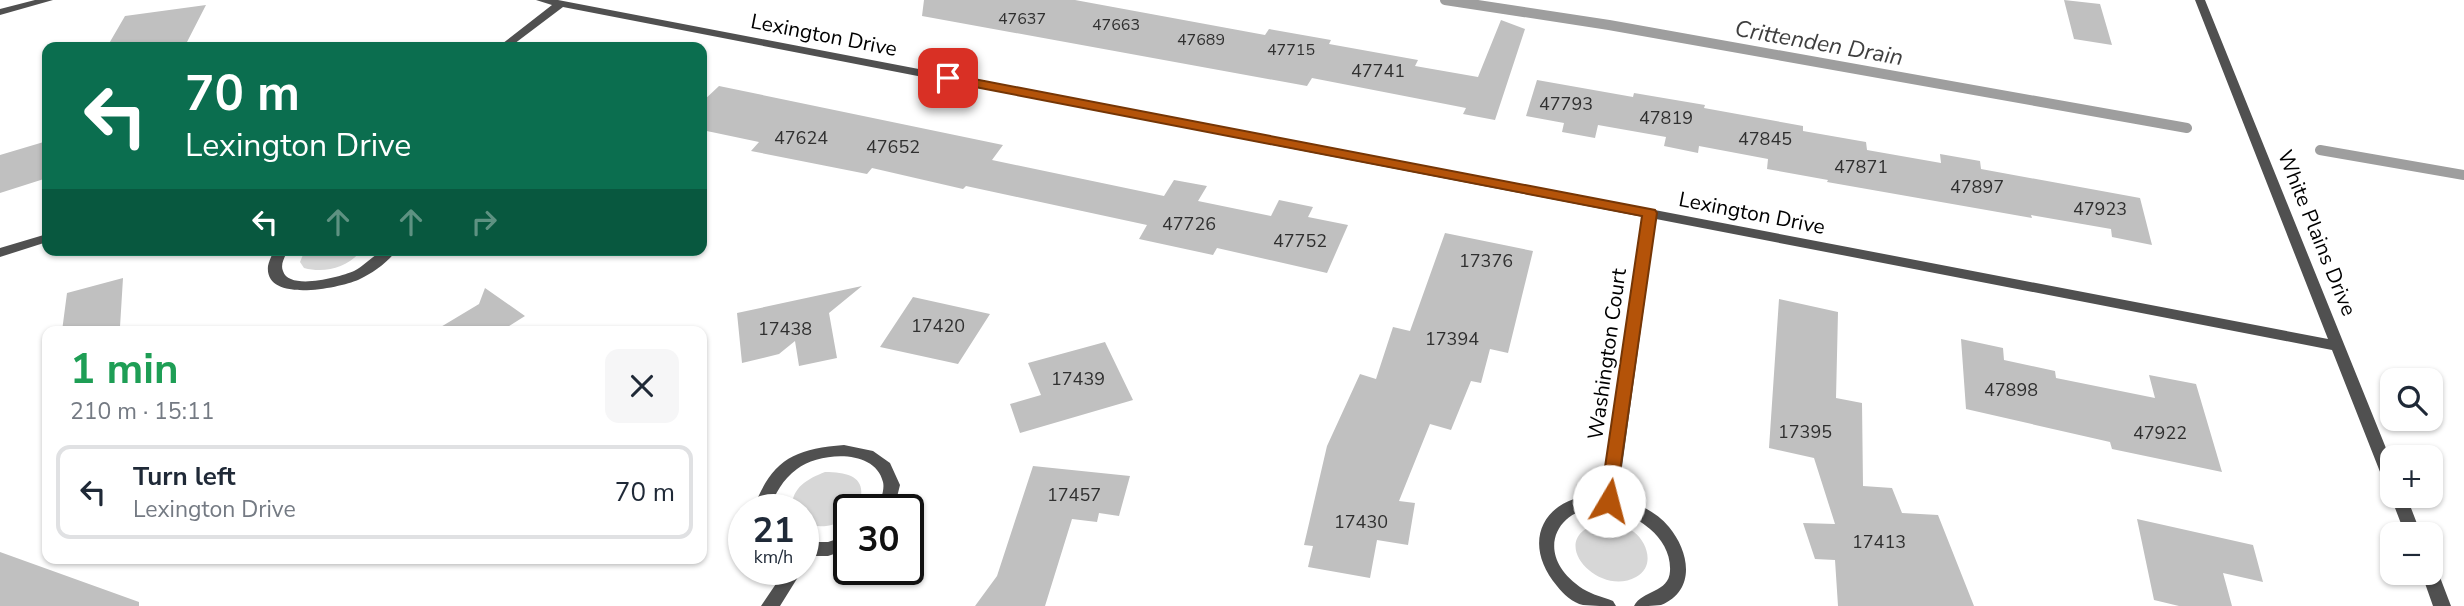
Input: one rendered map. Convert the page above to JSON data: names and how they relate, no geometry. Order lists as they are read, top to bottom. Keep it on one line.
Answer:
{"streets":{"street":["Lexington Drive","White Plains Drive","Washington Court"]},"crossings":[["Lexington Drive","White Plains Drive"],["Lexington Drive","Washington Court"]],"water":["Crittenden Drain"],"house_numbers":["47637","47663","47689","47715","47741","47793","47819","47624","47845","47652","47871","47897","47923","47726","47752","17376","17420","17438","17394","17439","47898","17395","47922","17457","17430","17413"],"page":{"turn":["70 m","Lexington Drive"],"heading":["1 min","210 m · 15:11"],"map_buttons":["+","−"],"list":[{"name":"Turn left","note":"Lexington Drive","value":"70 m"}],"speed":"21 km/h","limit":"30"}}
